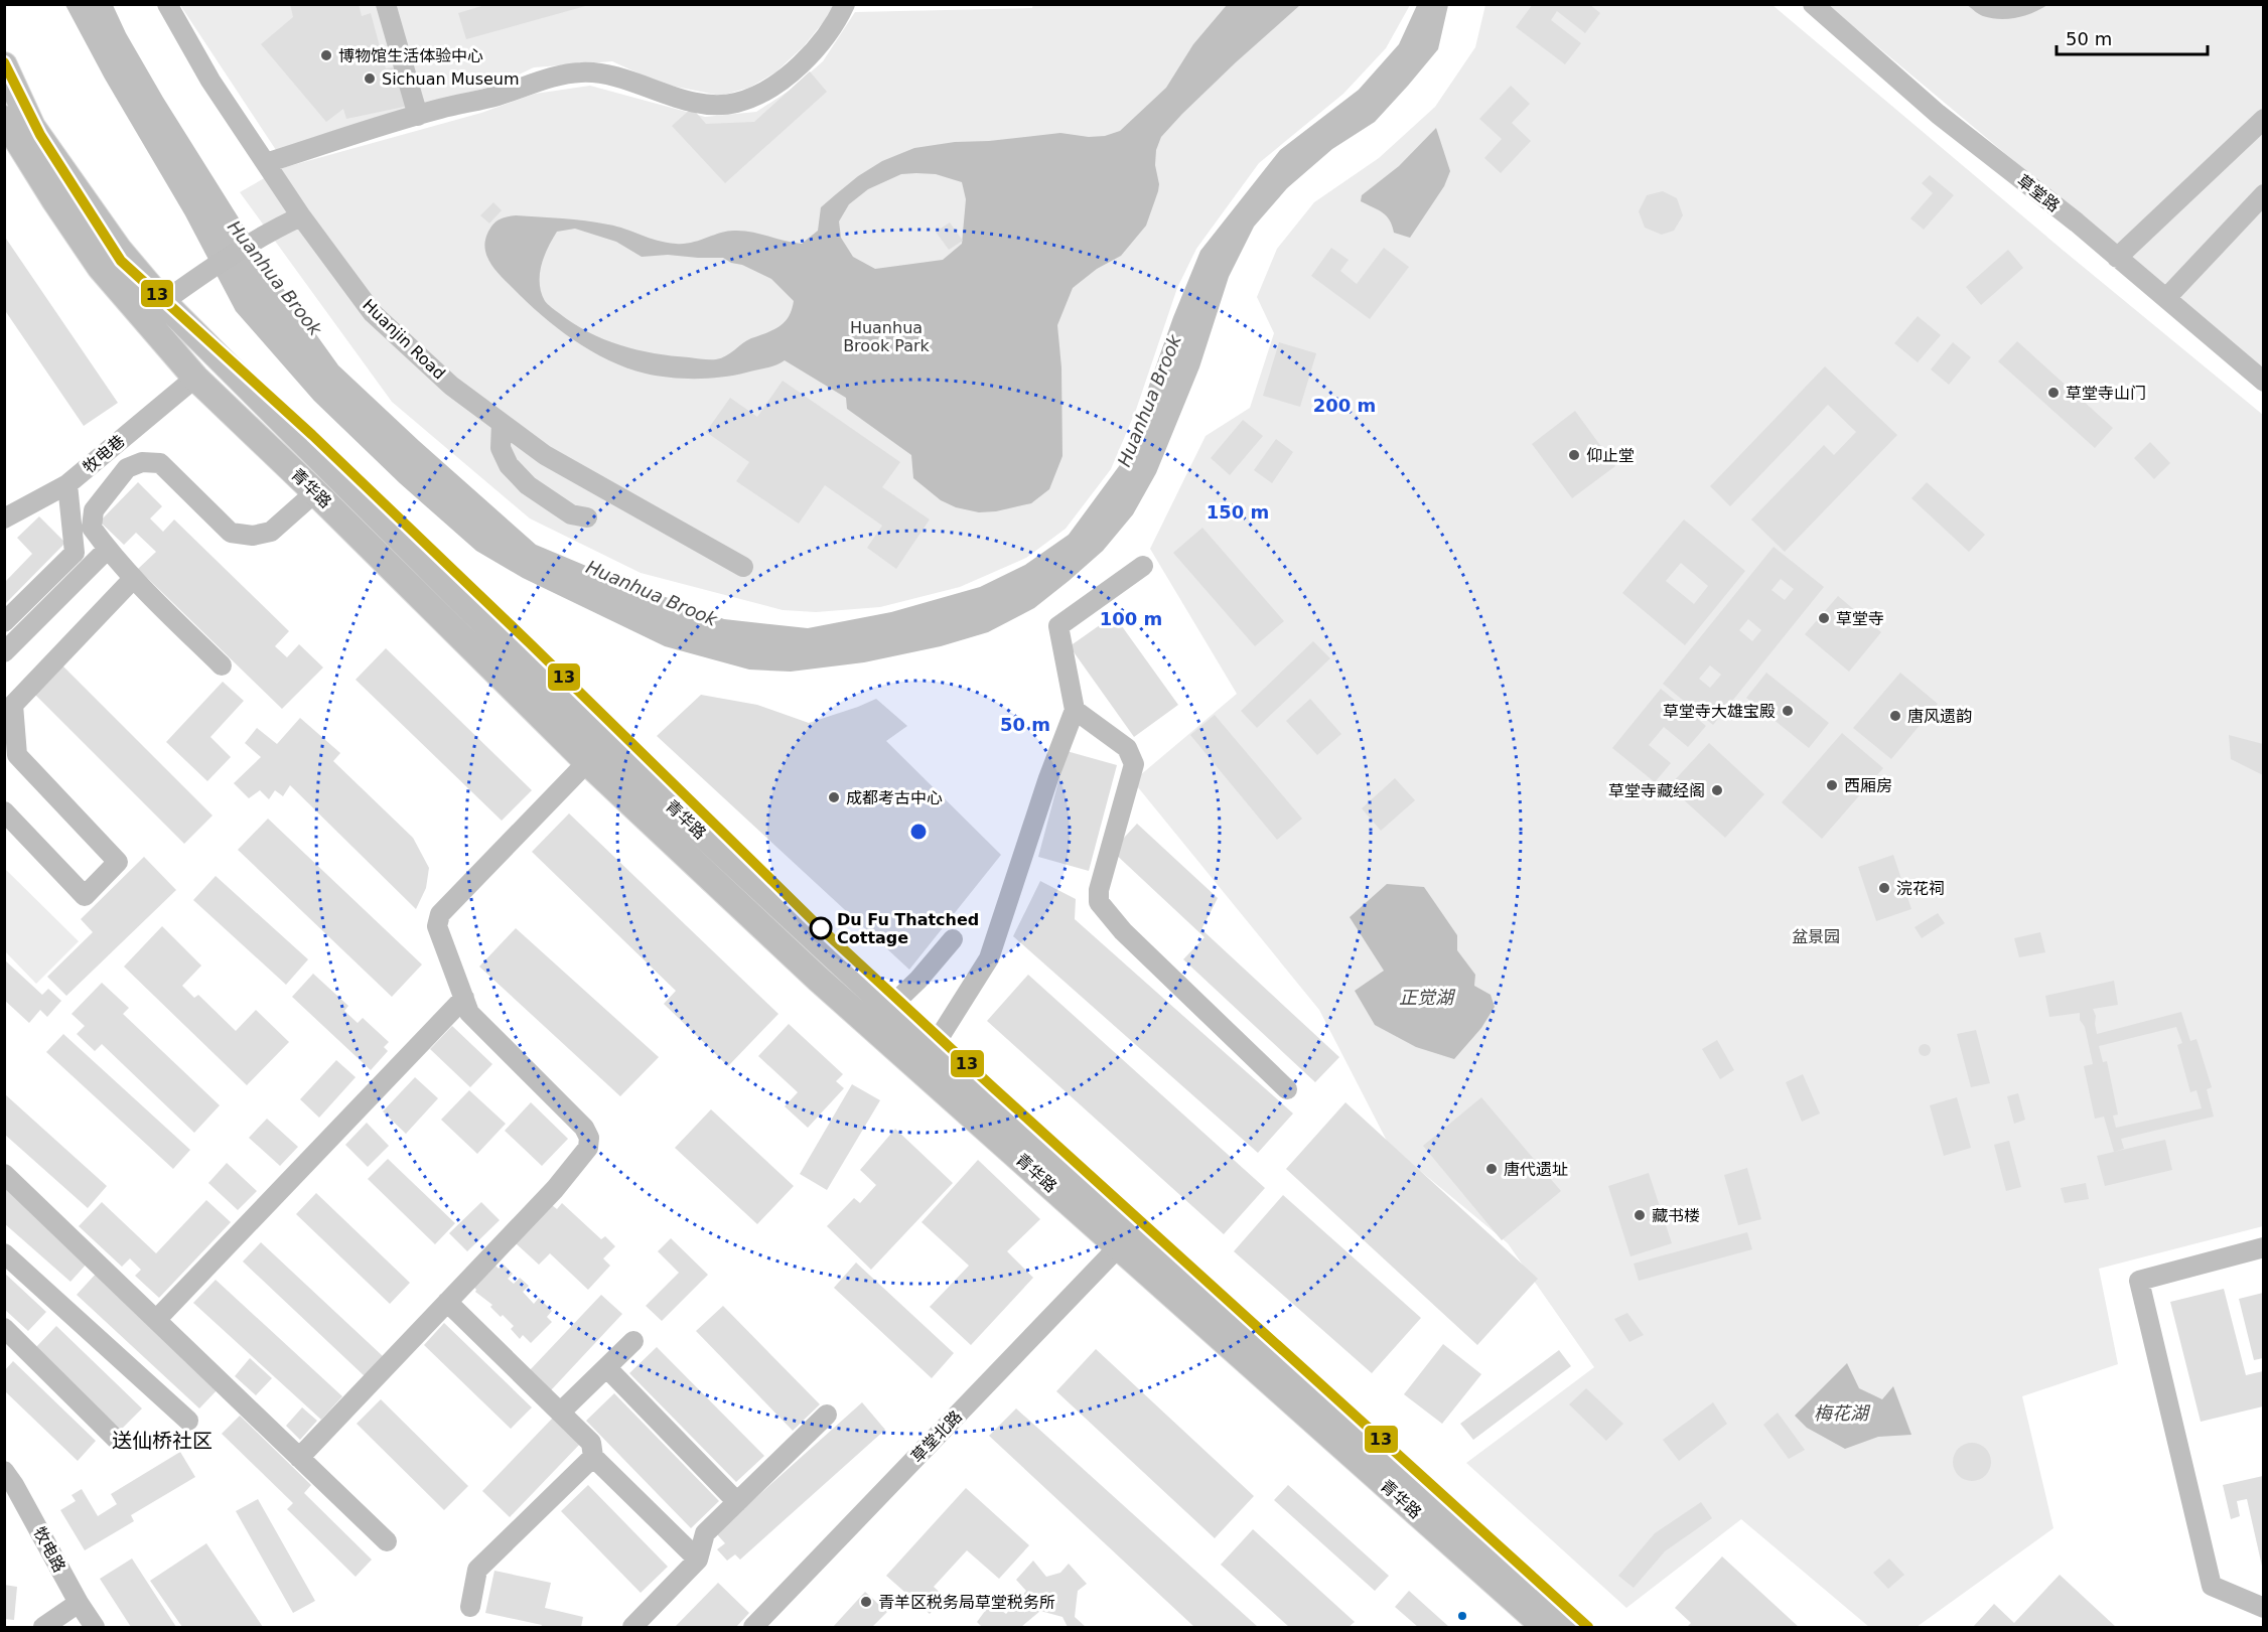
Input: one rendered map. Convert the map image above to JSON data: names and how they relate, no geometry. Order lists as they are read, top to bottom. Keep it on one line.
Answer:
{"streets":{"main road":["青华路"],"street":["草堂路","Huanjin Road","牧电巷","草堂北路","牧电路"]},"crossings":[["牧电巷","青华路"],["青华路","草堂北路"]],"districts":["送仙桥社区"],"water":["Huanhua Brook","正觉湖","梅花湖"],"parks":["Huanhua Brook Park","盆景园"],"places":["博物馆生活体验中心","Sichuan Museum","草堂寺山门","仰止堂","草堂寺","草堂寺大雄宝殿","唐风遗韵","西厢房","草堂寺藏经阁","成都考古中心","浣花祠","Du Fu Thatched Cottage","唐代遗址","藏书楼","青羊区税务局草堂税务所"],"lines":["transit line 13"],"scale_bar":"50 m","rings":["200 m","150 m","100 m","50 m"]}
